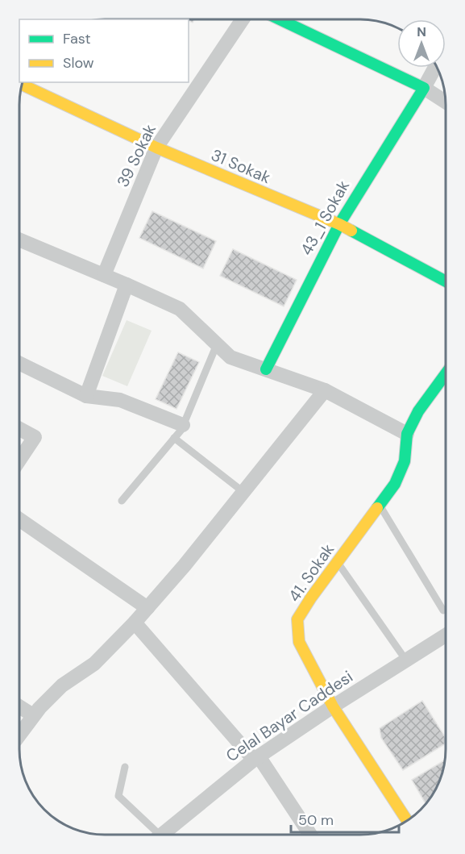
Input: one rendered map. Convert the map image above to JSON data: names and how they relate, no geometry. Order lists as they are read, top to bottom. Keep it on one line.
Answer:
{"streets":{"street":["39 Sokak","31 Sokak","43_1 Sokak","41. Sokak","Celal Bayar Caddesi"]},"crossings":[["39 Sokak","31 Sokak"],["31 Sokak","43_1 Sokak"],["41. Sokak","Celal Bayar Caddesi"]],"legend":["Fast","Slow"],"scale_bar":"50 m","north":"top"}
